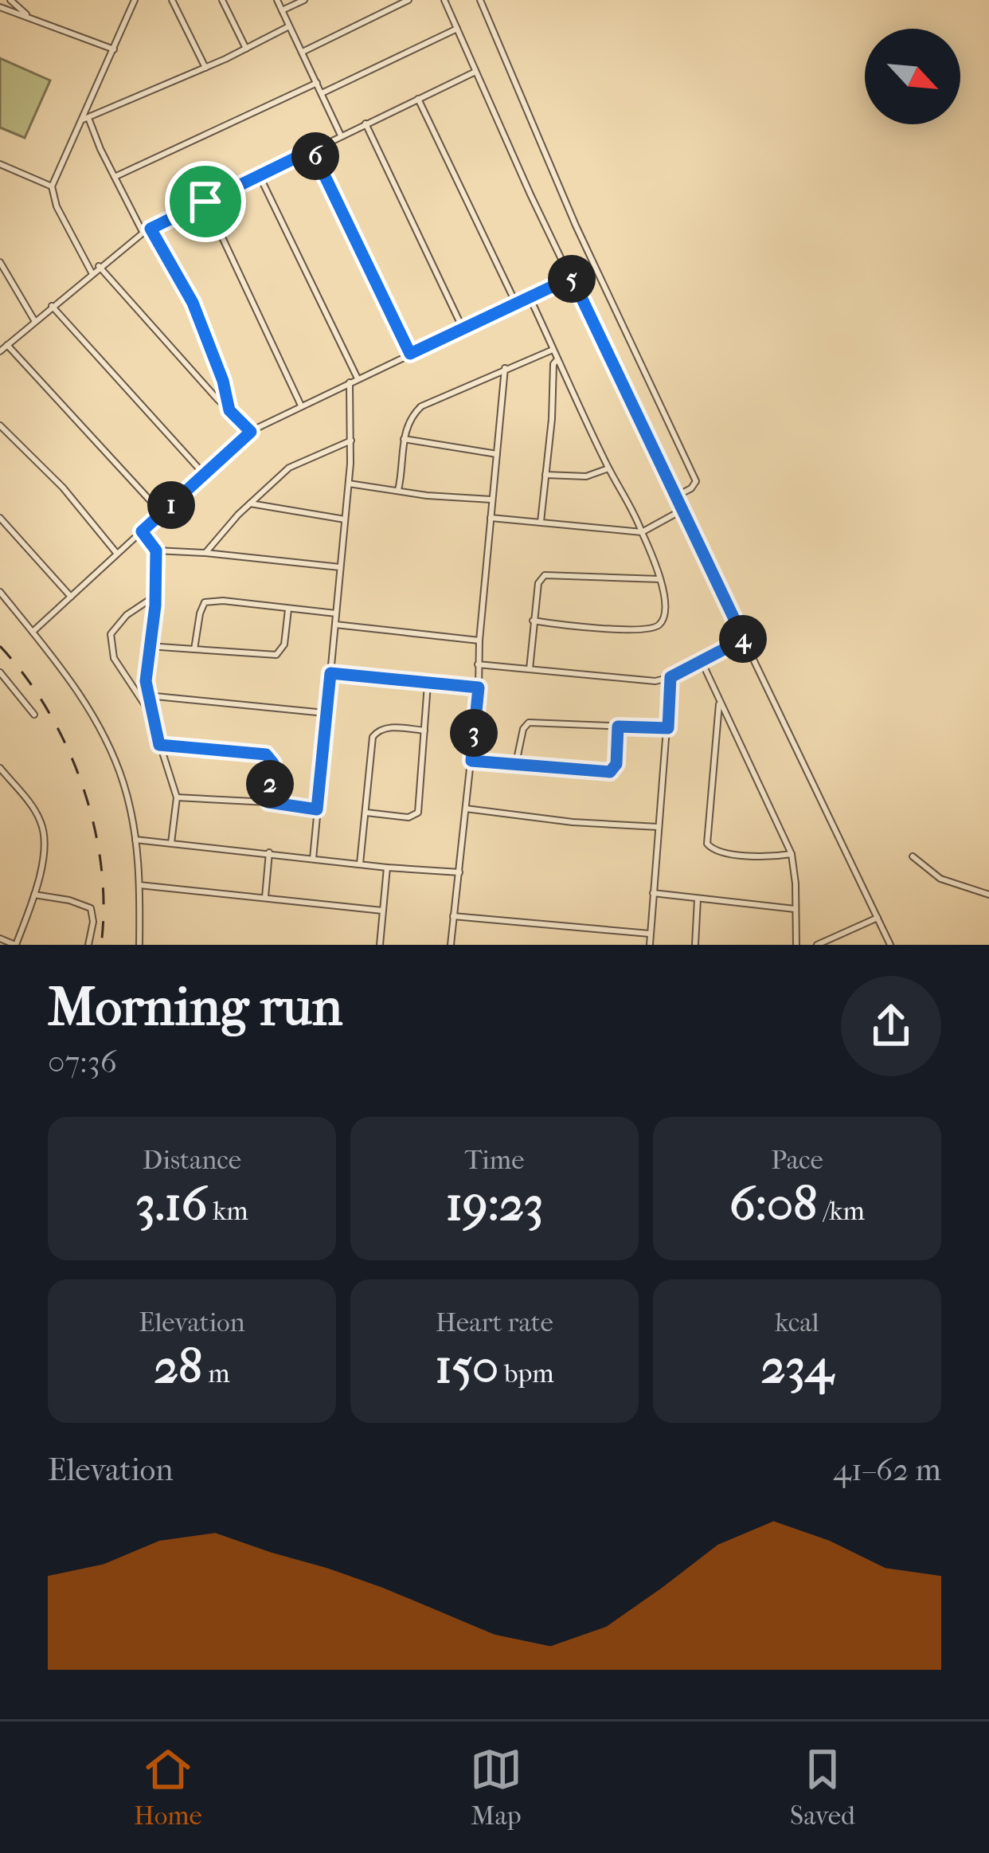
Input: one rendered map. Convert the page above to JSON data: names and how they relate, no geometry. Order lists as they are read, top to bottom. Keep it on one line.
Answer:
{"north":"bottom right","page":{"pins":["6","5","1","4","3","2"],"heading":["Morning run","07:36"],"stats":[["Distance","3.16 km"],["Time","19:23"],["Pace","6:08 /km"],["Elevation","28 m"],["Heart rate","150 bpm"],["kcal","234"]],"chart":["Elevation","41–62 m"],"tabs":["Home","Map","Saved"]}}
